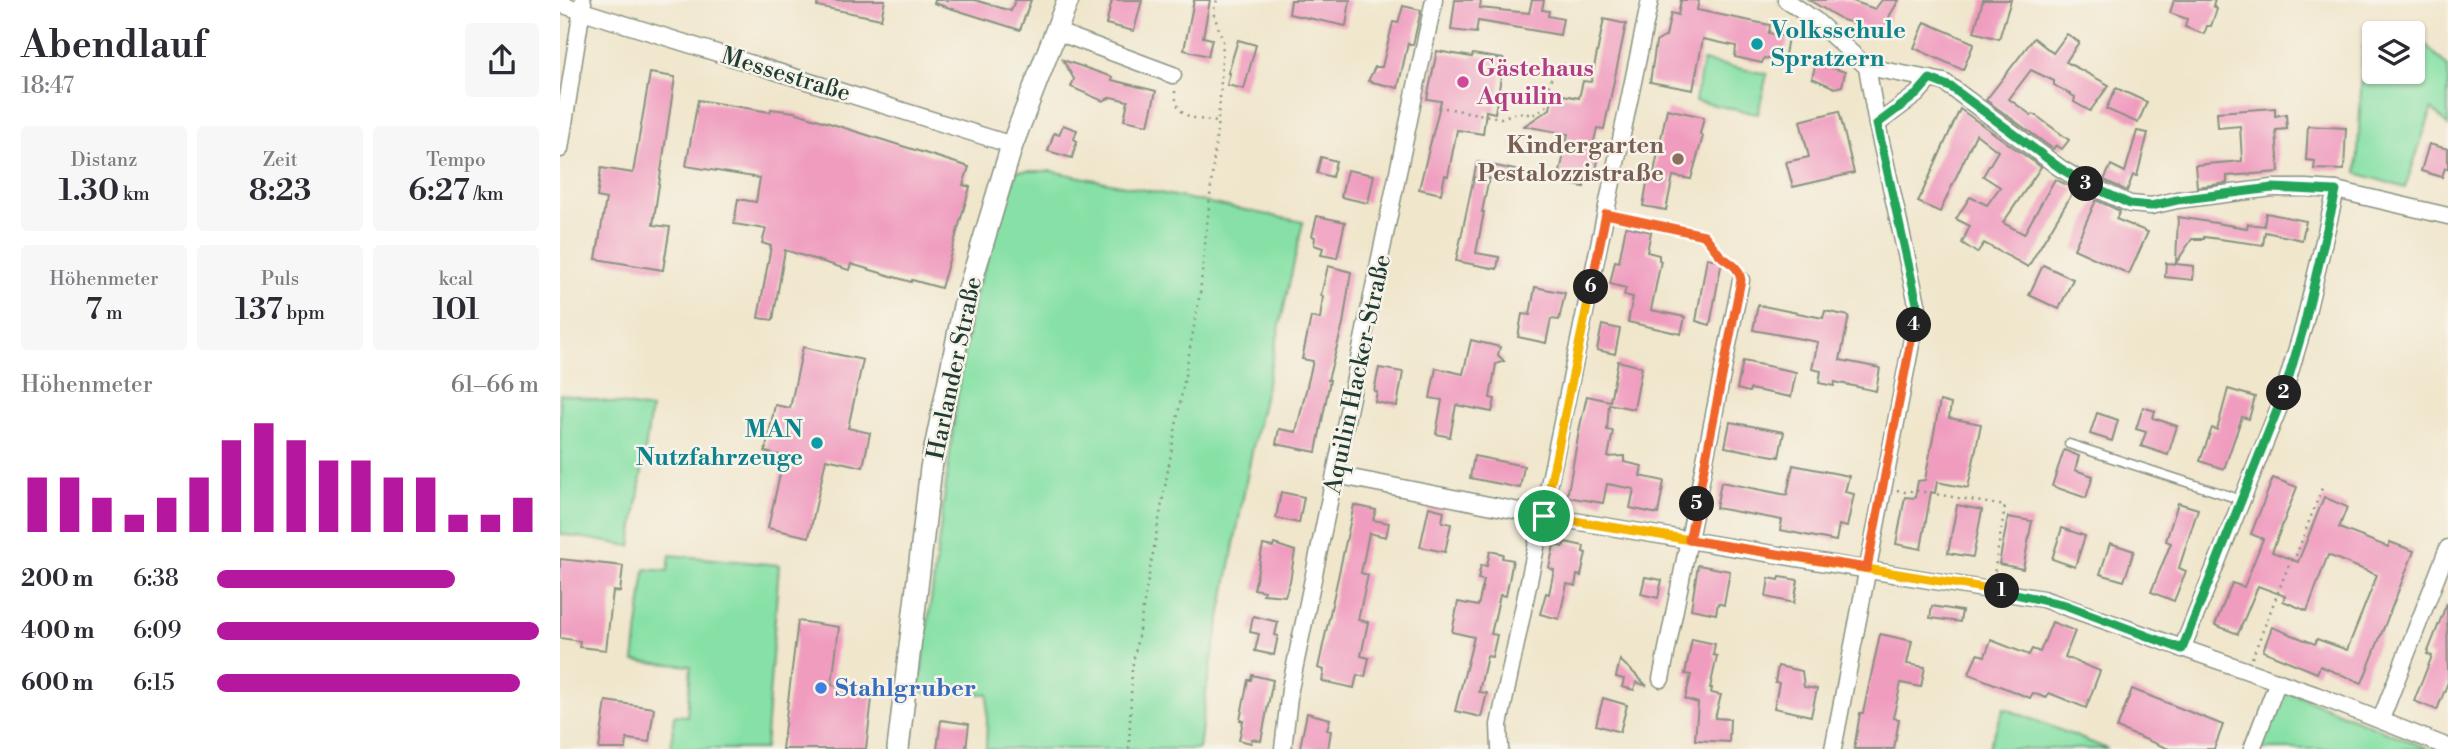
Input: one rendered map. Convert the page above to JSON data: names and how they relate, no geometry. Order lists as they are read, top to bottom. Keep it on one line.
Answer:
{"streets":{"main road":["Harlander Straße"],"street":["Messestraße","Aquilin Hacker-Straße"]},"crossings":[["Messestraße","Harlander Straße"]],"places":["Volksschule Spratzern","Gästehaus Aquilin","Kindergarten Pestalozzistraße","MAN Nutzfahrzeuge","Stahlgruber"],"page":{"heading":["Abendlauf","18:47"],"stats":[["Distanz","1.30 km"],["Zeit","8:23"],["Tempo","6:27 /km"],["Höhenmeter","7 m"],["Puls","137 bpm"],["kcal","101"]],"pins":["3","6","4","2","5","1"],"chart":["Höhenmeter","61–66 m"],"list":[{"name":"200 m","note":"6:38"},{"name":"400 m","note":"6:09"},{"name":"600 m","note":"6:15"}]}}
